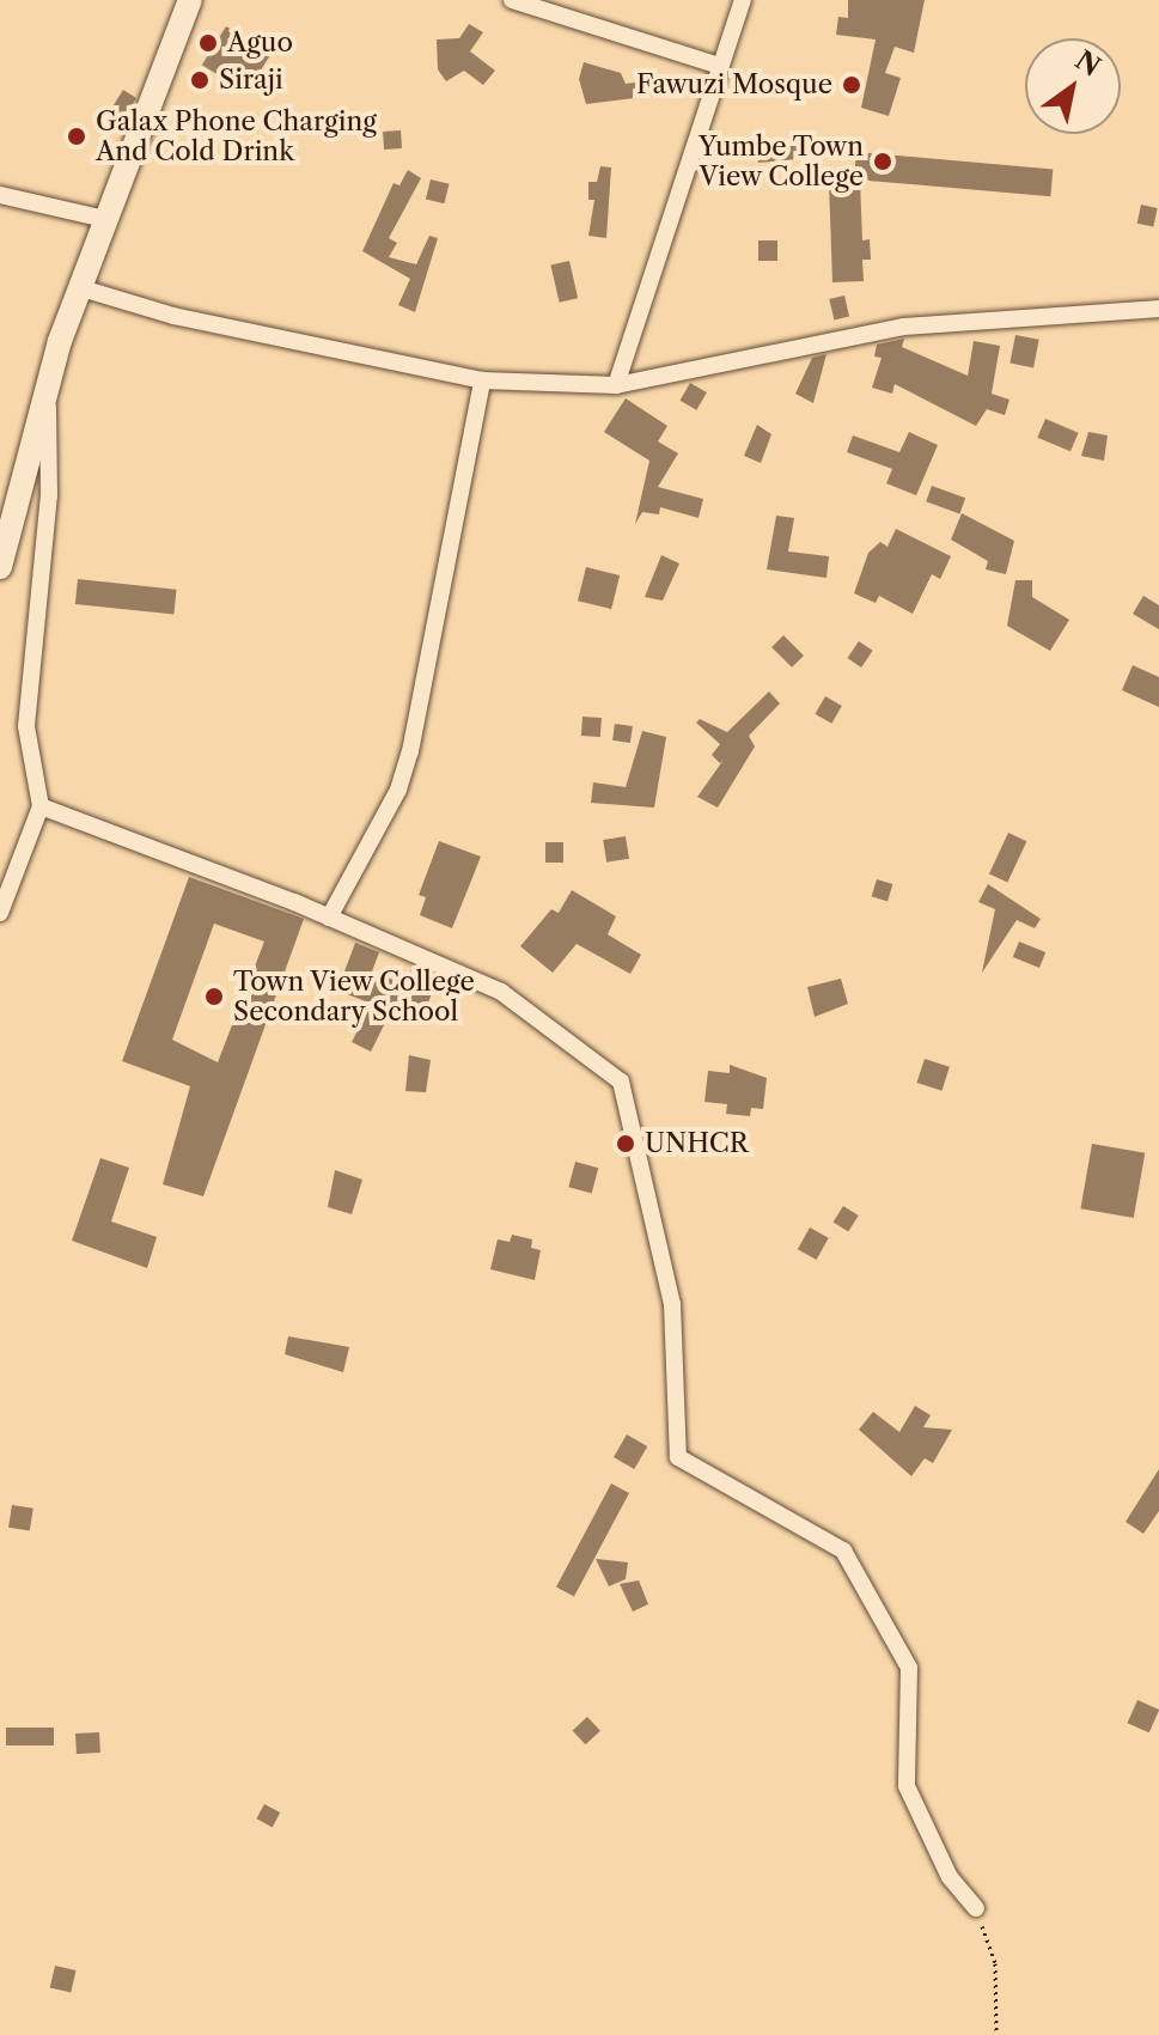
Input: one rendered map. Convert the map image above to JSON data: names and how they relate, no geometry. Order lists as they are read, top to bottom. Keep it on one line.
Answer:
{"places":["Aguo","Siraji","Fawuzi Mosque","Galax Phone Charging And Cold Drink","Yumbe Town View College","Town View College Secondary School","UNHCR"],"north":"top right"}
